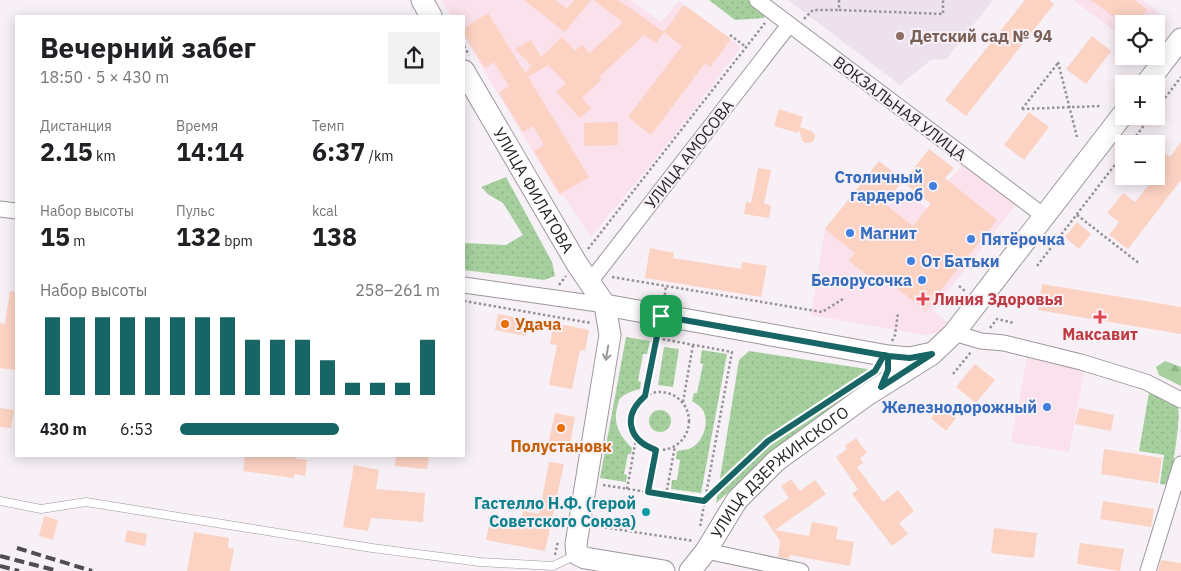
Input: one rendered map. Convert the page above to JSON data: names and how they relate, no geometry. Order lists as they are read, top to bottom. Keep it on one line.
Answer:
{"streets":{"street":["ВОКЗАЛЬНАЯ УЛИЦА","УЛИЦА АМОСОВА","УЛИЦА ФИЛАТОВА","УЛИЦА ДЗЕРЖИНСКОГО"]},"crossings":[["ВОКЗАЛЬНАЯ УЛИЦА","УЛИЦА АМОСОВА"],["ВОКЗАЛЬНАЯ УЛИЦА","УЛИЦА ДЗЕРЖИНСКОГО"],["УЛИЦА АМОСОВА","УЛИЦА ФИЛАТОВА"]],"places":{"other":["Детский сад № 94","Столичный гардероб","Магнит","Пятёрочка","От Батьки","Белорусочка","Удача","Железнодорожный","Полустановк","Гастелло Н.Ф. (герой Советского Союза)"],"health":["Линия Здоровья","Максавит"]},"page":{"map_buttons":["+","−"],"heading":["Вечерний забег","18:50 · 5 × 430 m"],"stats":[["Дистанция","2.15 km"],["Время","14:14"],["Темп","6:37 /km"],["Набор высоты","15 m"],["Пульс","132 bpm"],["kcal","138"]],"chart":["Набор высоты","258–261 m"],"list":[{"name":"430 m","note":"6:53"}]}}
